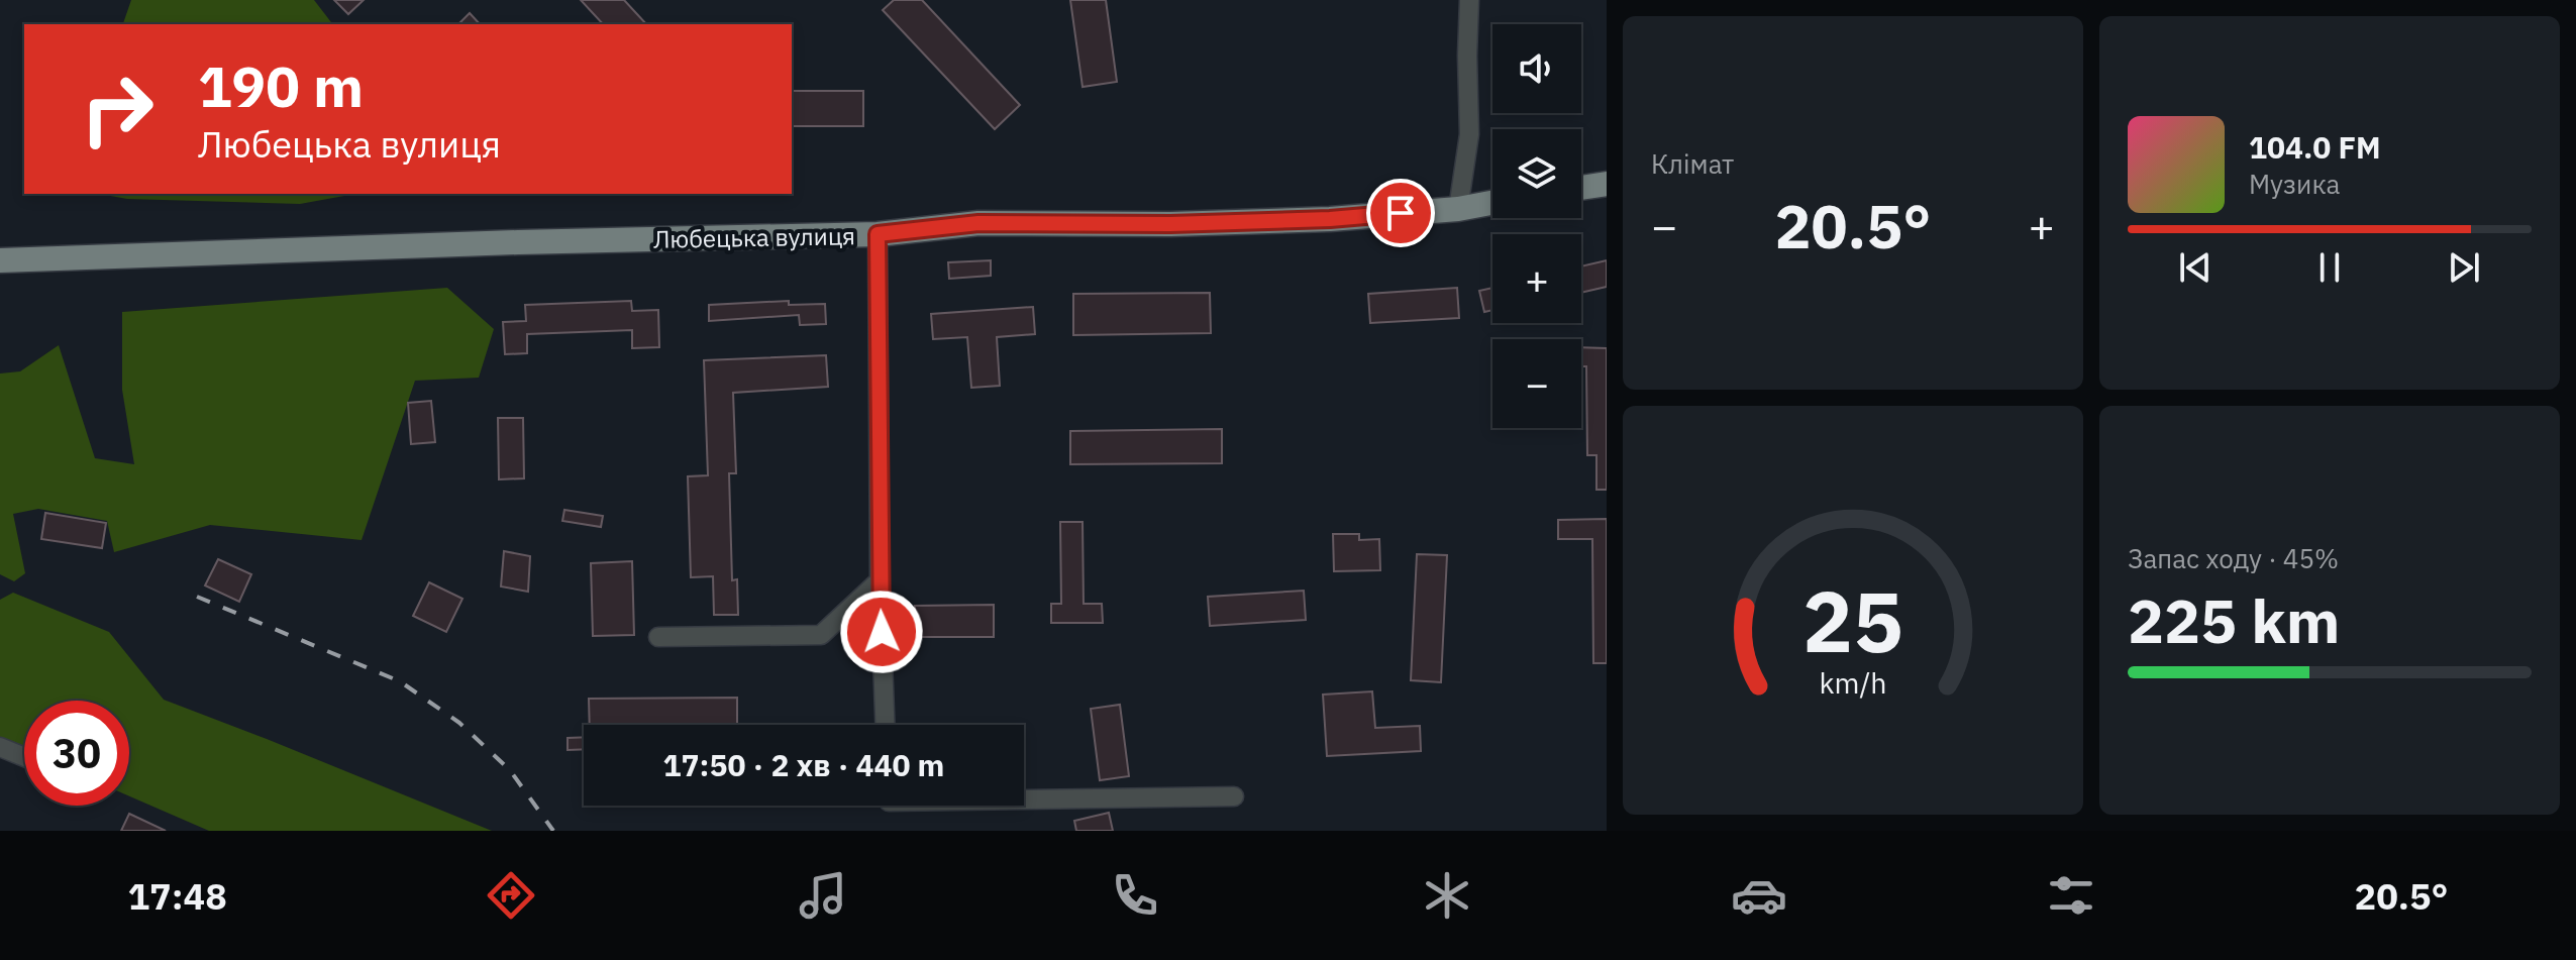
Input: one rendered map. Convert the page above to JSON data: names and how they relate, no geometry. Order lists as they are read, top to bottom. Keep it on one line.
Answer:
{"streets":{"main road":["Любецька вулиця"]},"page":{"tile":["Клімат",["Запас ходу · 45%","225 km"]],"map_buttons":["+","−"],"turn":["190 m","Любецька вулиця"],"song":["104.0 FM","Музика"],"heat":["−","20.5°","+"],"limit":"30","trip":"17:50 · 2 хв · 440 m","tabs":["17:48","20.5°"],"gauge":["25","km/h"]}}
